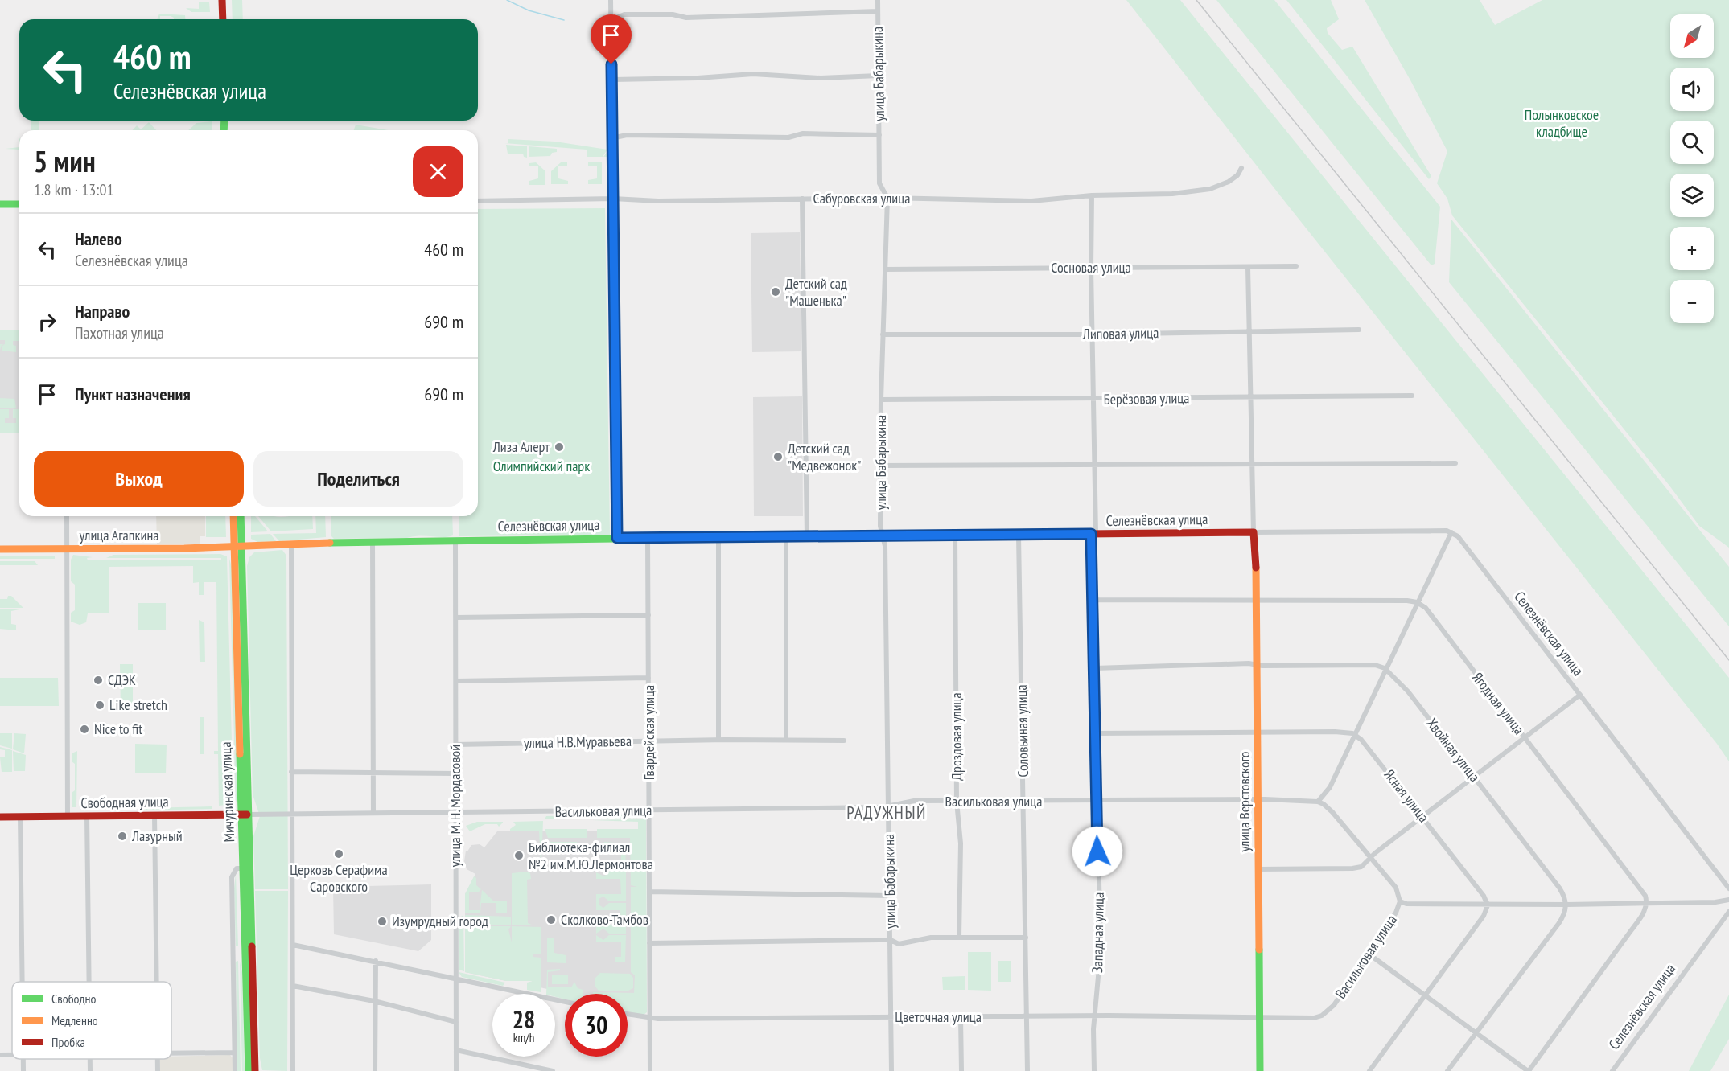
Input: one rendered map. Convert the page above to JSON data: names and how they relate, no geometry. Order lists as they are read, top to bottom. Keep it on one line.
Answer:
{"streets":{"street":["улица Бабарыкина","Сабуровская улица","Сосновая улица","Липовая улица","Берёзовая улица","Селезнёвская улица","улица Агапкина","Ягодная улица","Соловьиная улица","Гвардейская улица","Дроздовая улица","улица Н.В.Муравьева","Хвойная улица","Мичуринская улица","Ясная улица","Васильковая улица","улица Верстовского","Свободная улица","улица М. Н. Мордасовой","Западная улица","Цветочная улица"]},"crossings":[["улица Бабарыкина","Сабуровская улица"],["улица Бабарыкина","Сосновая улица"],["улица Бабарыкина","Липовая улица"],["улица Бабарыкина","Берёзовая улица"],["улица Бабарыкина","Селезнёвская улица"],["улица Бабарыкина","Васильковая улица"],["улица Бабарыкина","Цветочная улица"],["Сабуровская улица","Западная улица"],["Сосновая улица","Западная улица"],["Липовая улица","Западная улица"],["Берёзовая улица","Западная улица"],["Селезнёвская улица","улица Агапкина"],["Селезнёвская улица","Соловьиная улица"],["Селезнёвская улица","Гвардейская улица"],["Селезнёвская улица","Дроздовая улица"],["Селезнёвская улица","Мичуринская улица"],["Селезнёвская улица","улица Верстовского"],["Селезнёвская улица","улица М. Н. Мордасовой"],["Селезнёвская улица","Западная улица"],["улица Агапкина","Мичуринская улица"],["Соловьиная улица","Васильковая улица"],["Соловьиная улица","Цветочная улица"],["Гвардейская улица","улица Н.В.Муравьева"],["Гвардейская улица","Васильковая улица"],["Гвардейская улица","Цветочная улица"],["Дроздовая улица","Васильковая улица"],["улица Н.В.Муравьева","улица М. Н. Мордасовой"],["Мичуринская улица","Васильковая улица"],["Мичуринская улица","Свободная улица"],["Васильковая улица","улица Верстовского"],["Васильковая улица","Свободная улица"],["Васильковая улица","улица М. Н. Мордасовой"],["Васильковая улица","Западная улица"],["Васильковая улица","Цветочная улица"],["улица Верстовского","Цветочная улица"],["Западная улица","Цветочная улица"]],"districts":["РАДУЖНЫЙ"],"parks":["Полынковское кладбище","Олимпийский парк"],"places":["Детский сад \"Машенька\"","Лиза Алерт","Детский сад \"Медвежонок\"","СДЭК","Like stretch","Nice to fit","Лазурный","Церковь Серафима Саровского","Библиотека-филиал №2 им.М.Ю.Лермонтова","Сколково-Тамбов","Изумрудный город"],"legend":["Свободно","Медленно","Пробка"],"north":"bottom left","page":{"map_buttons":["+","−"],"turn":["460 m","Селезнёвская улица"],"heading":["5 мин","1.8 km · 13:01"],"list":[{"name":"Налево","note":"Селезнёвская улица","value":"460 m"},{"name":"Направо","note":"Пахотная улица","value":"690 m"},{"name":"Пункт назначения","value":"690 m"}],"buttons":["Выход","Поделиться"],"speed":"28 km/h","limit":"30"}}
